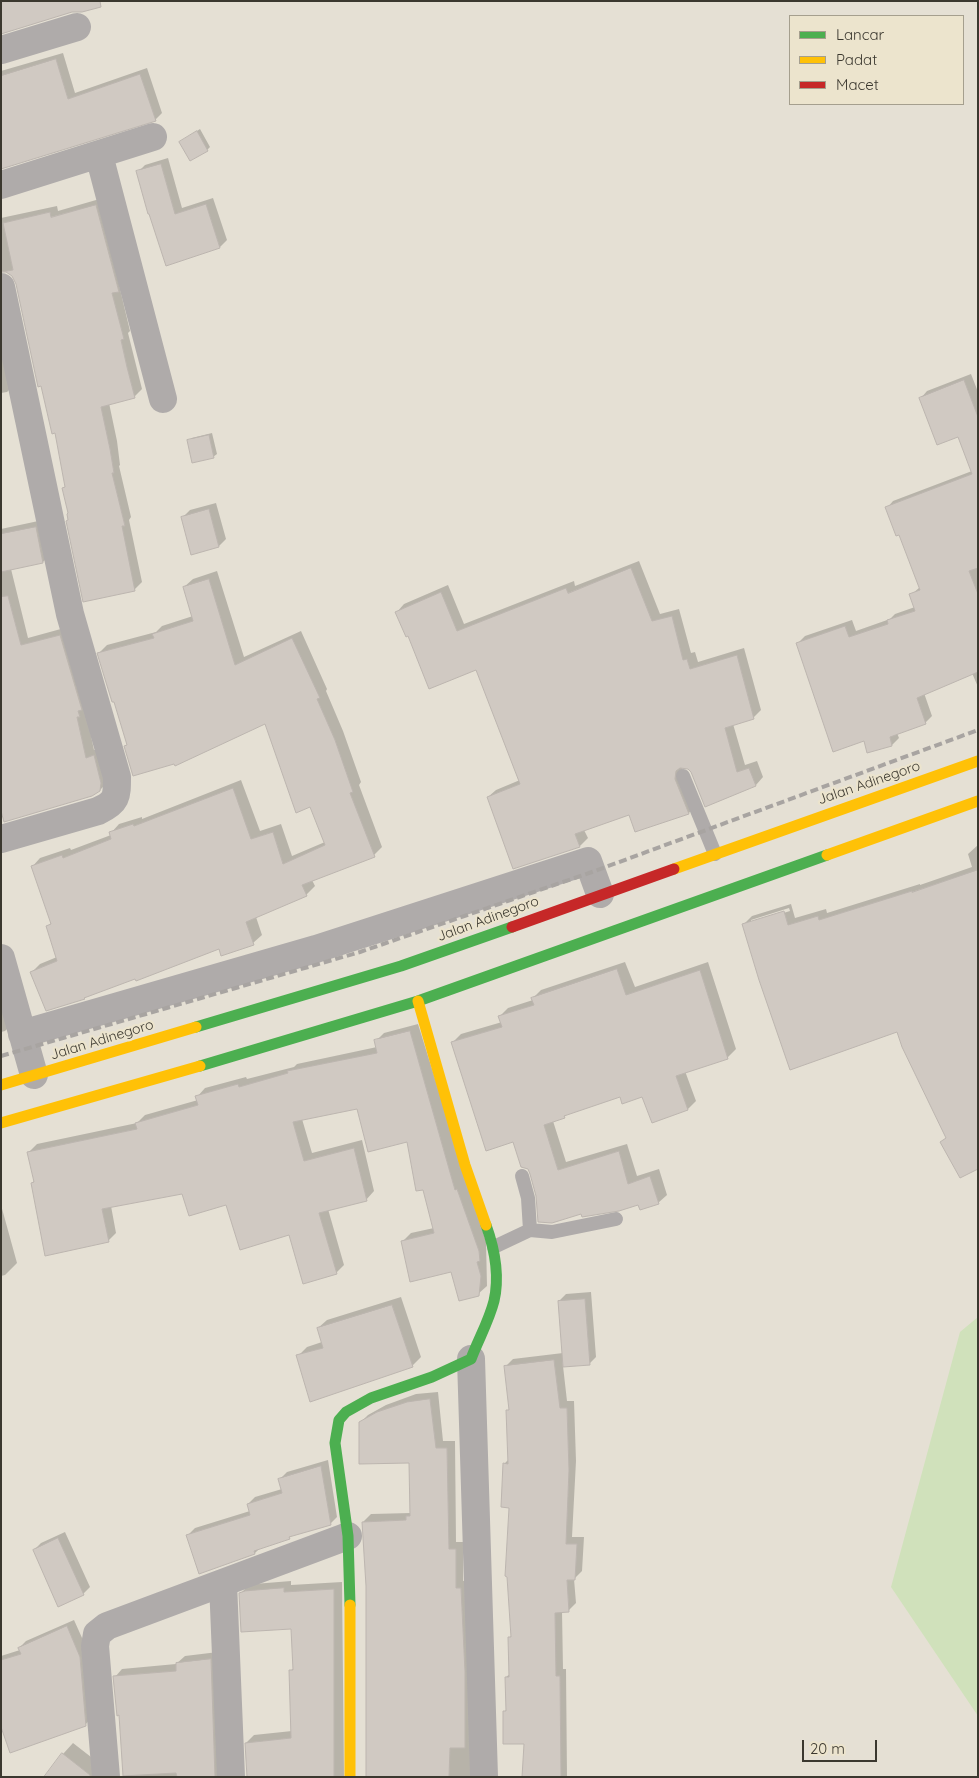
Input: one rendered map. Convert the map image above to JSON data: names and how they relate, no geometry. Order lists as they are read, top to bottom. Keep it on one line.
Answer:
{"streets":{"main road":["Jalan Adinegoro"]},"legend":["Lancar","Padat","Macet"],"scale_bar":"20 m"}
